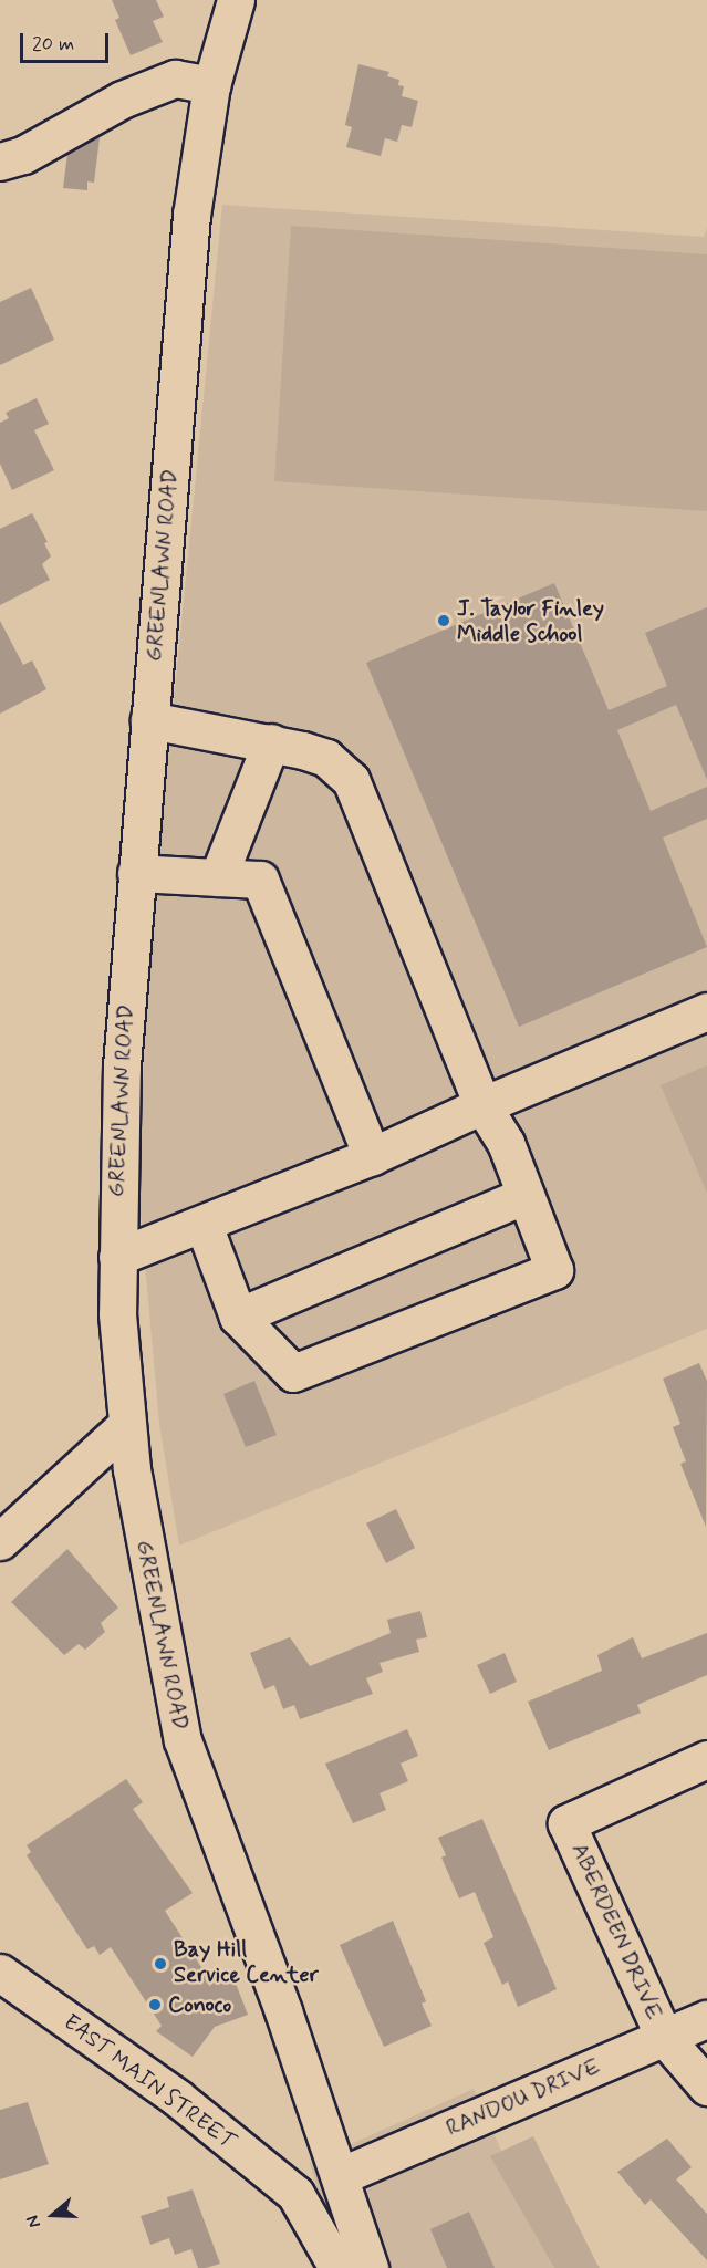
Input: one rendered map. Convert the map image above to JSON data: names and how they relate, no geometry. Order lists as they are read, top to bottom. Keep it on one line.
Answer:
{"streets":{"main road":["GREENLAWN ROAD","ABERDEEN DRIVE","EAST MAIN STREET","RANDOU DRIVE"]},"crossings":[["GREENLAWN ROAD","RANDOU DRIVE"],["ABERDEEN DRIVE","RANDOU DRIVE"]],"places":["J. Taylor Finley Middle School","Bay Hill Service Center","Conoco"],"scale_bar":"20 m","north":"left"}
